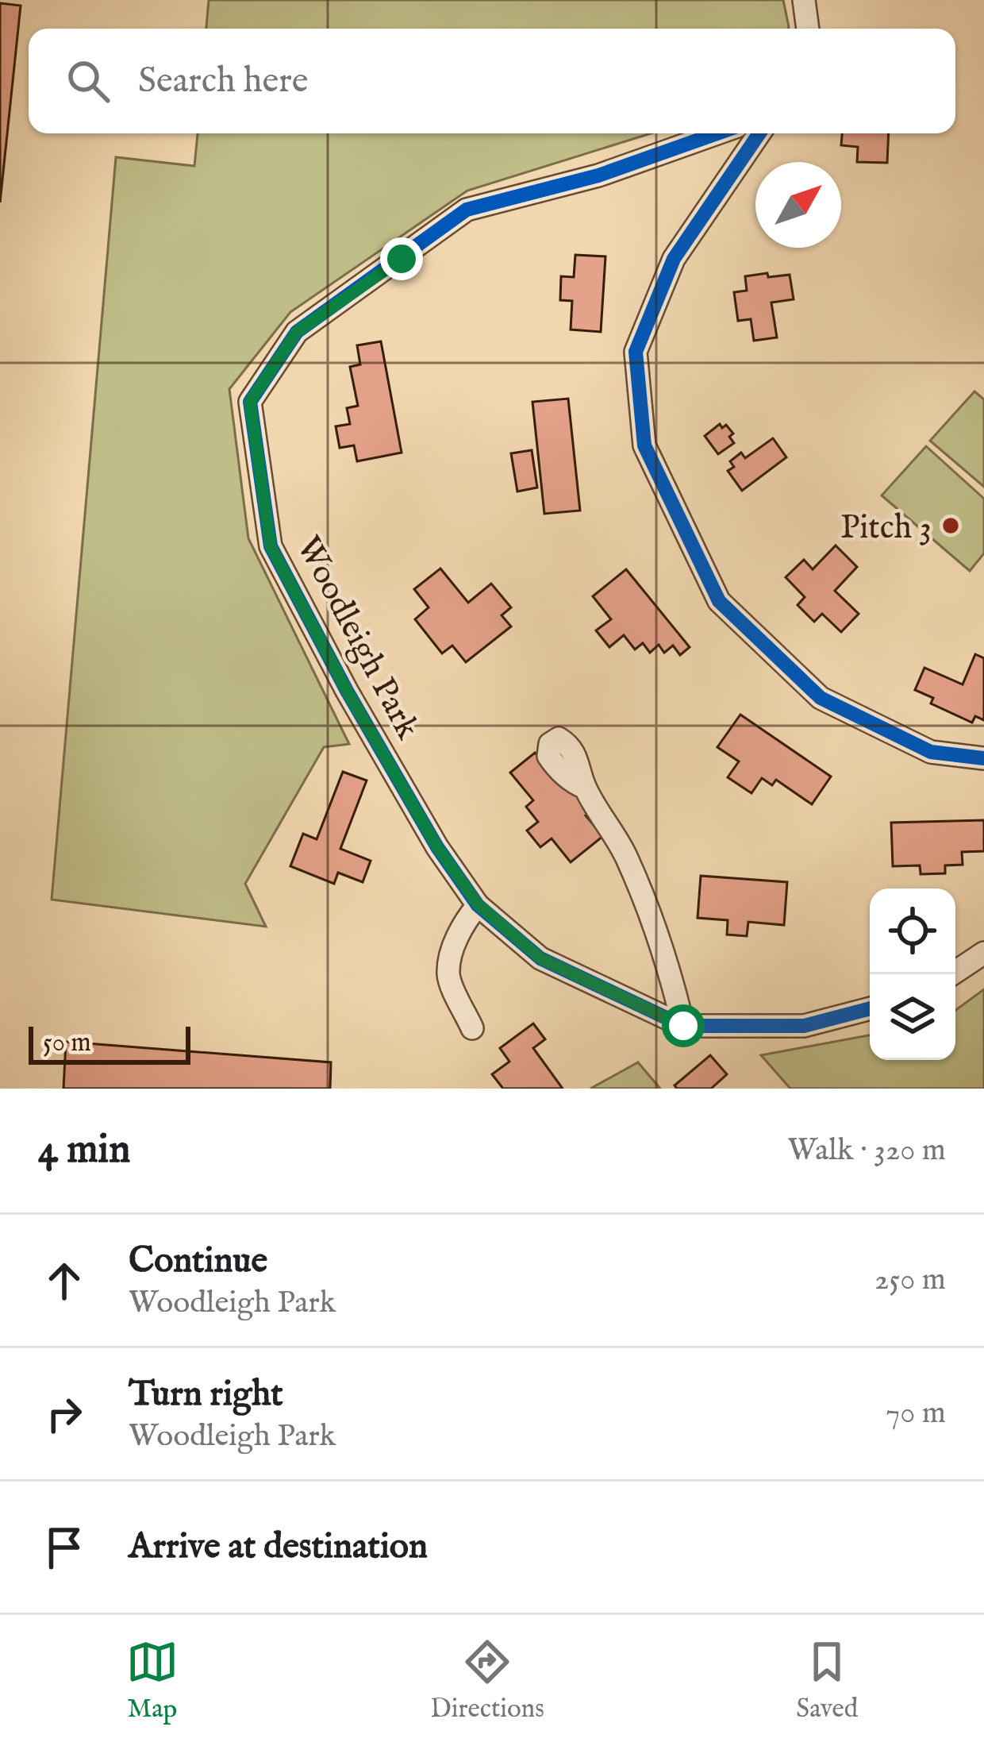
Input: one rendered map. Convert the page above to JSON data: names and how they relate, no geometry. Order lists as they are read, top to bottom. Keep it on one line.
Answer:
{"streets":{"street":["Woodleigh Park"]},"places":["Pitch 3"],"scale_bar":"50 m","north":"top right","page":{"search":"Search here","scale":"50 m","heading":["4 min","Walk · 320 m"],"list":[["Continue","Woodleigh Park","250 m"],["Turn right","Woodleigh Park","70 m"],"Arrive at destination"],"nav":["Map","Directions","Saved"]}}
